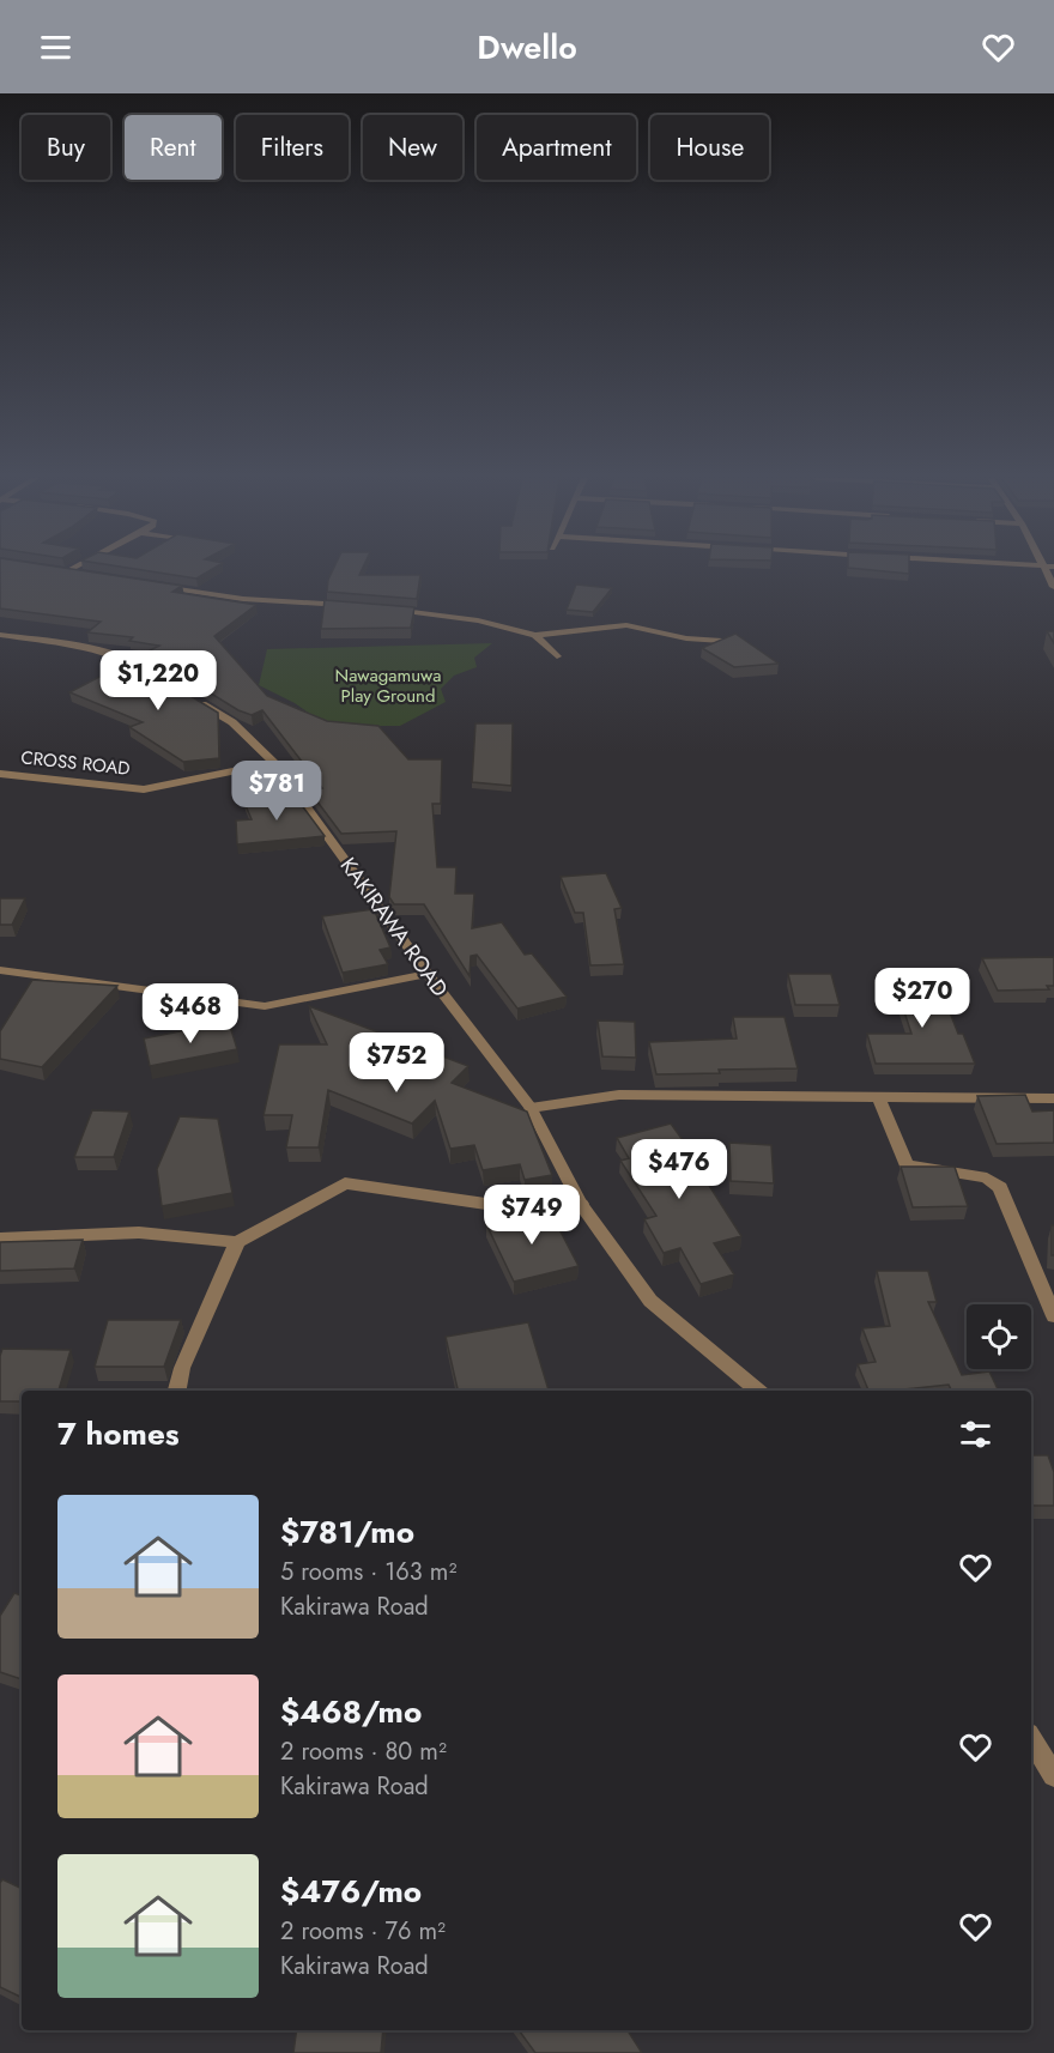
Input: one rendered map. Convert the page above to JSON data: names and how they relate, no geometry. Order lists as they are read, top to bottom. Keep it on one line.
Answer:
{"streets":{"street":["CROSS ROAD","KAKIRAWA ROAD"]},"crossings":[["CROSS ROAD","KAKIRAWA ROAD"]],"parks":["Nawagamuwa Play Ground"],"page":{"header":"Dwello","chip":["Buy","Rent","Filters","New","Apartment","House"],"price":["$1,220","$781","$270","$468","$752","$476","$749"],"heading":"7 homes","list":[{"name":"$781/mo","note":"5 rooms · 163 m² · Kakirawa Road"},{"name":"$468/mo","note":"2 rooms · 80 m² · Kakirawa Road"},{"name":"$476/mo","note":"2 rooms · 76 m² · Kakirawa Road"}]}}
